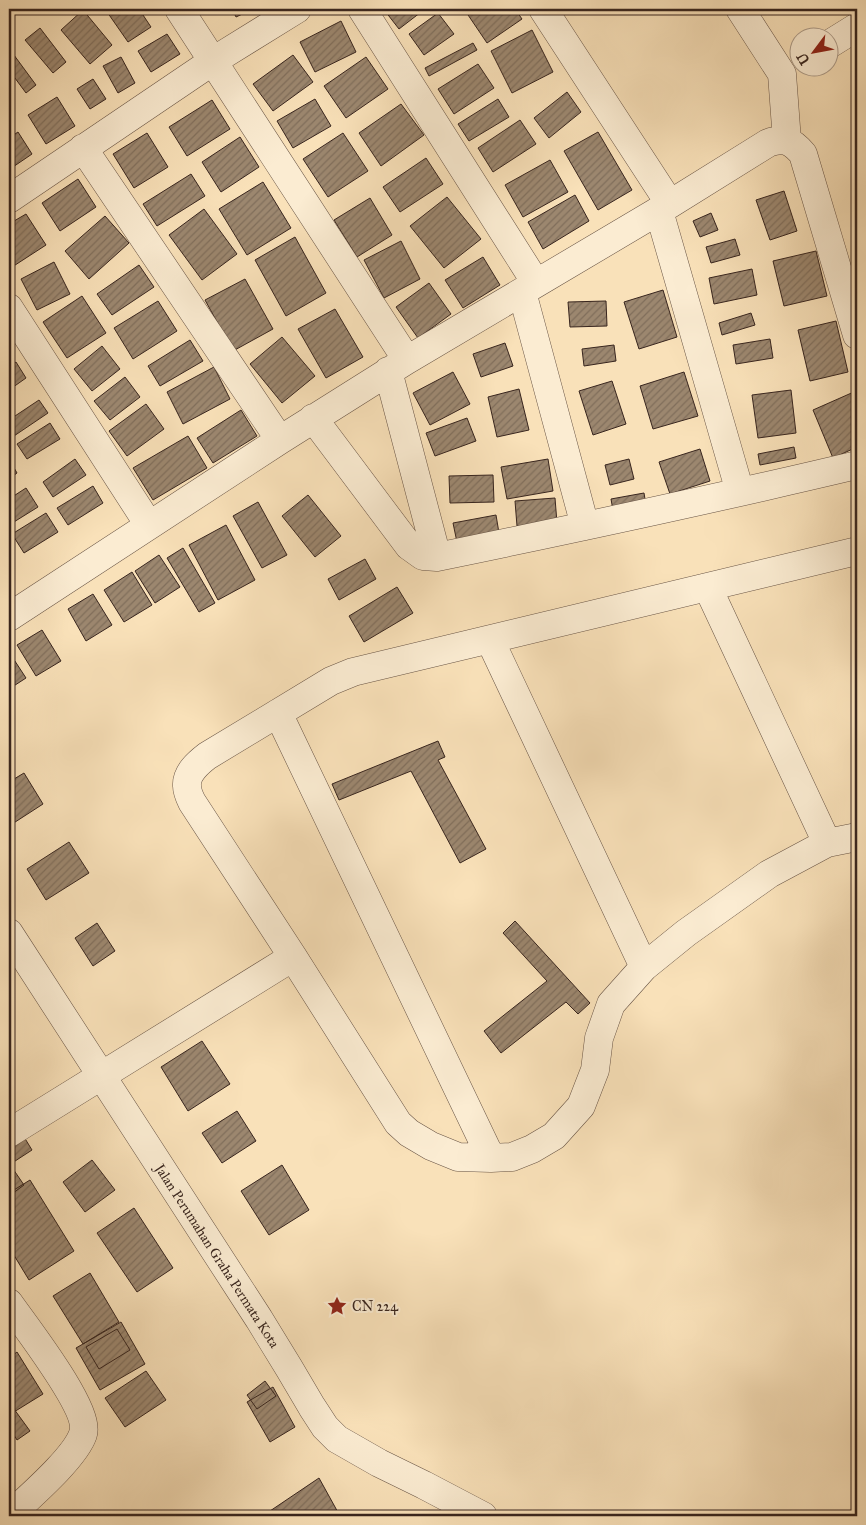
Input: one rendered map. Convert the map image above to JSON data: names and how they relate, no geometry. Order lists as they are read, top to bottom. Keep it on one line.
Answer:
{"streets":{"street":["Jalan Perumahan Graha Permata Kota"]},"places":{"place":["CN 224"]},"north":"bottom left"}
